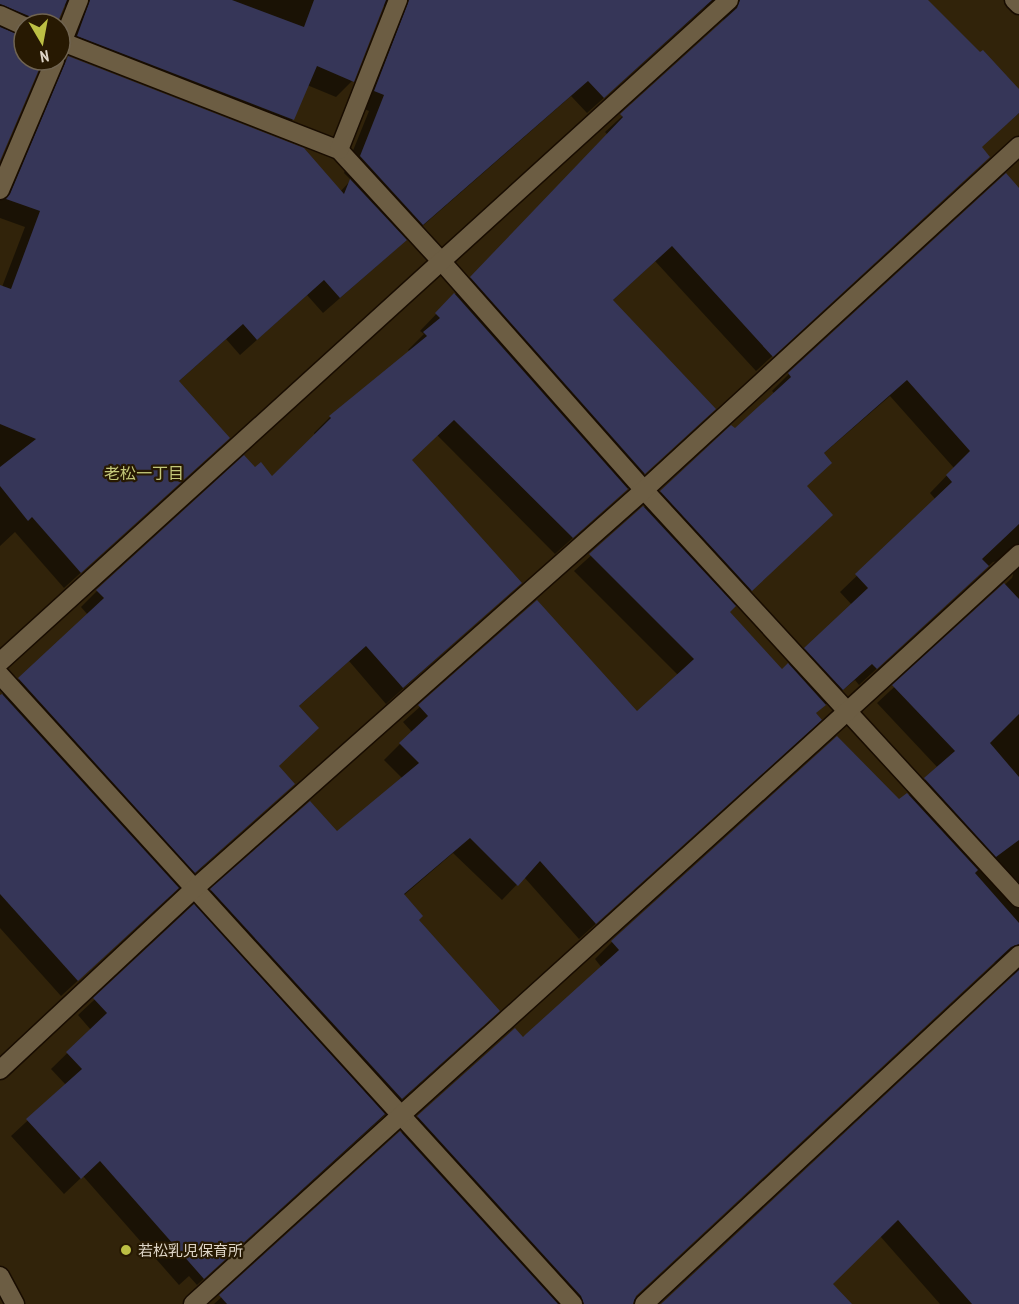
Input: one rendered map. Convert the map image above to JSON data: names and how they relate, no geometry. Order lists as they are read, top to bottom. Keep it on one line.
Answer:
{"districts":["老松一丁目"],"places":["若松乳児保育所"],"north":"bottom"}
